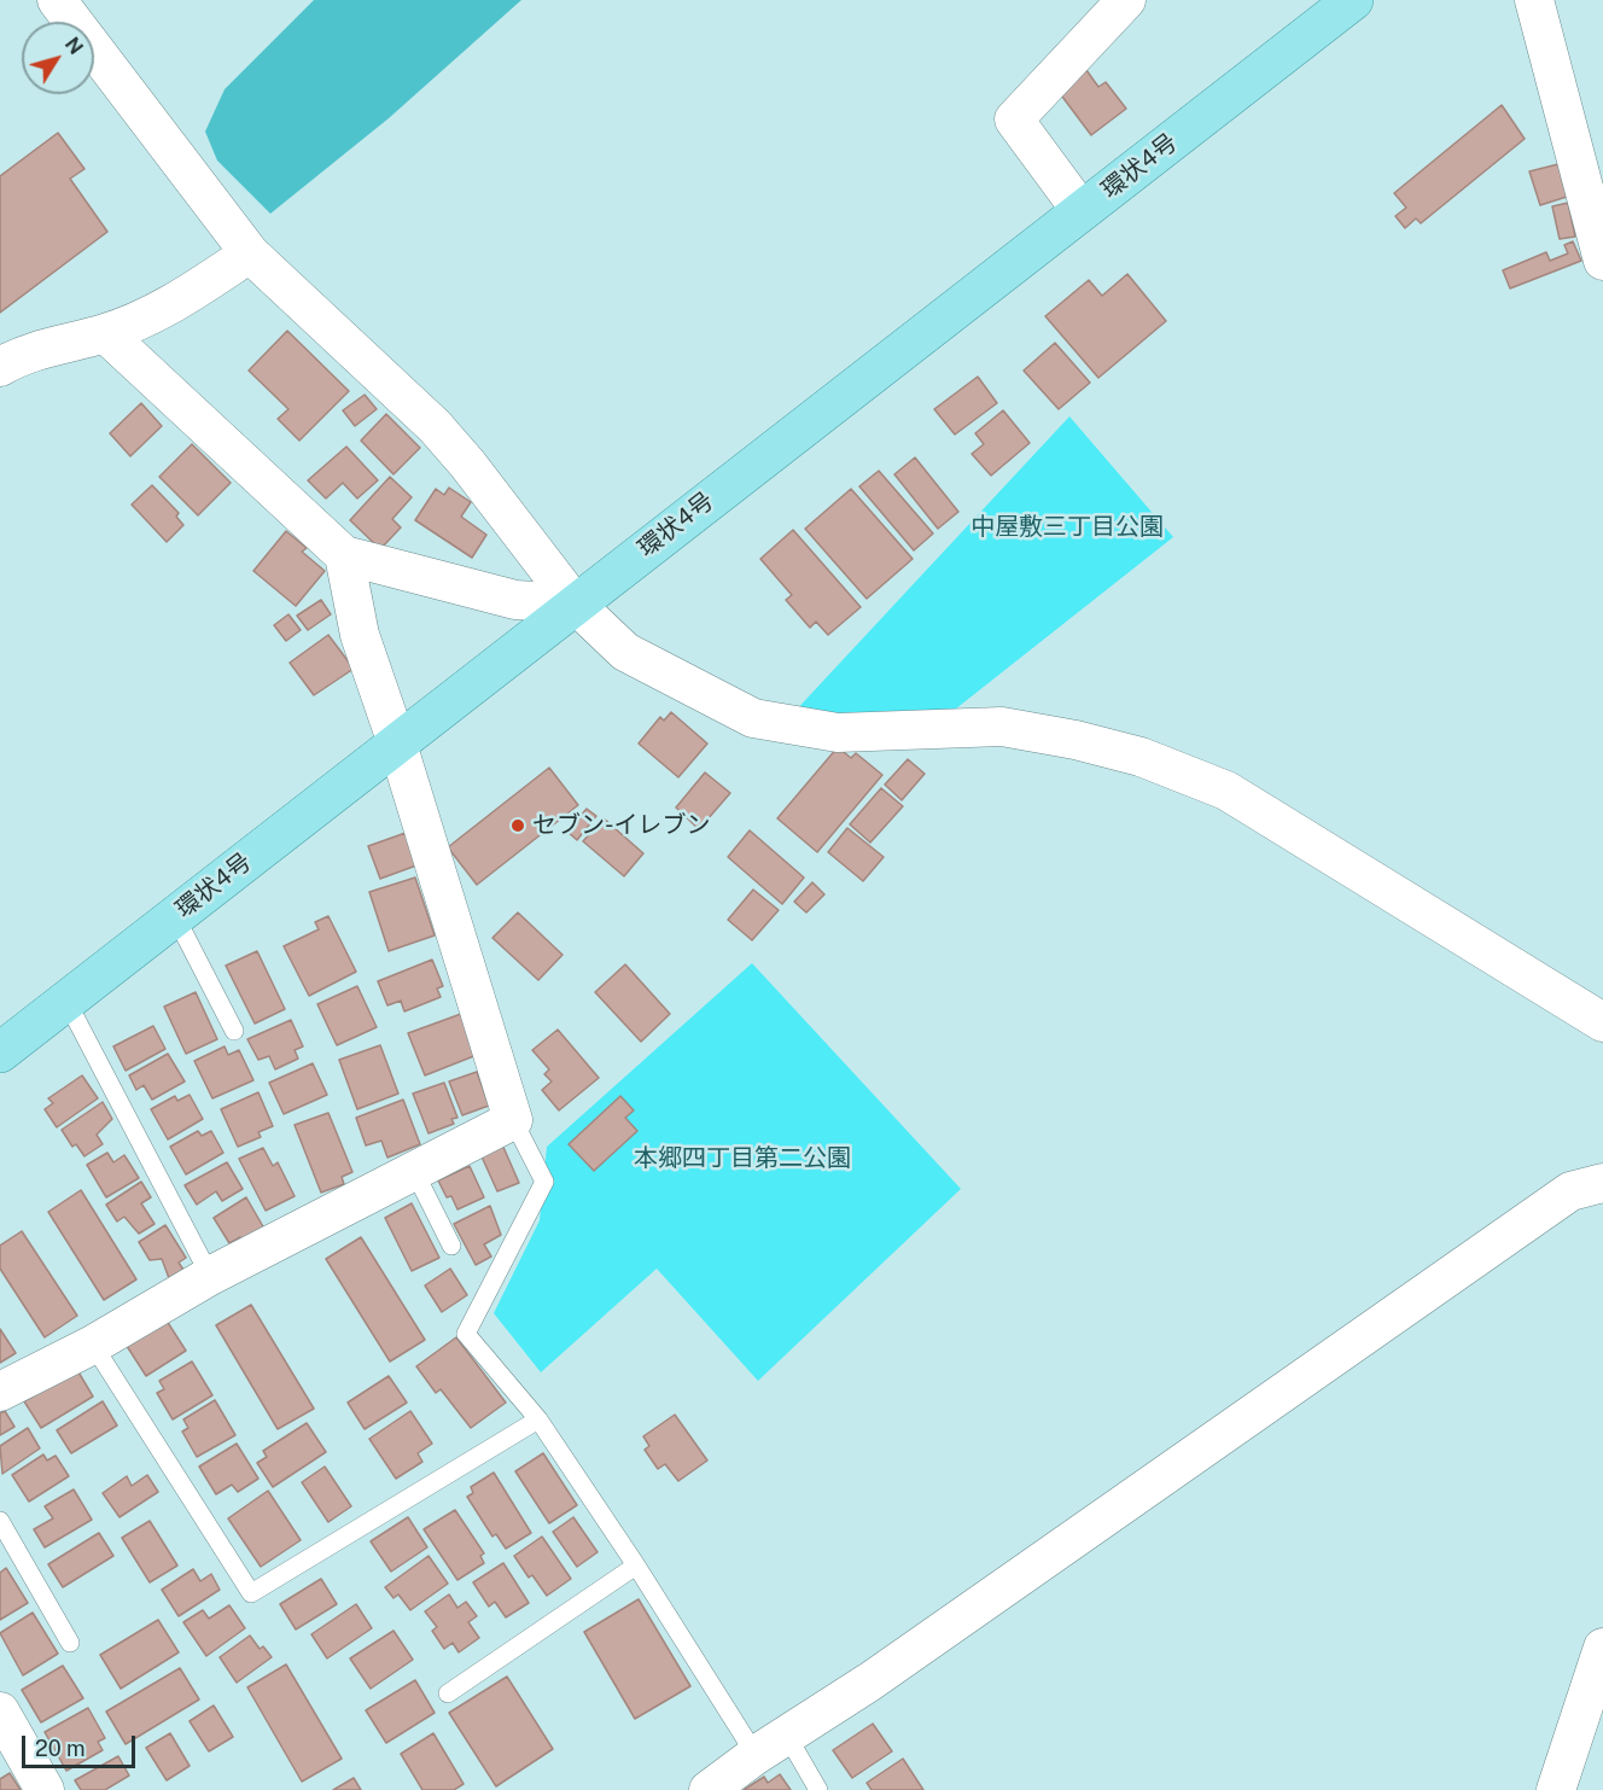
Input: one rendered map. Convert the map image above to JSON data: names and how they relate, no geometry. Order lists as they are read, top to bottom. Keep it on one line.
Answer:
{"streets":{"main road":["環状4号"]},"parks":["中屋敷三丁目公園","本郷四丁目第二公園"],"places":["セブン-イレブン"],"scale_bar":"20 m","north":"top right"}
